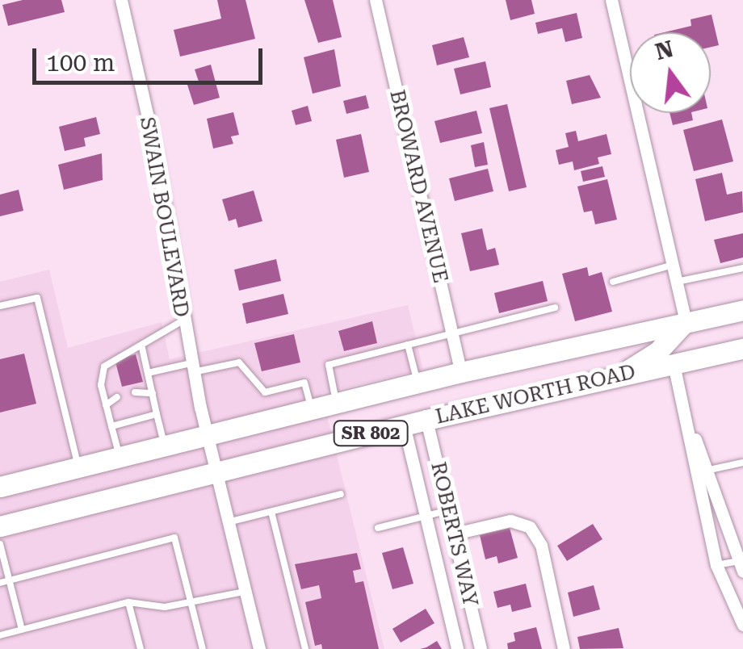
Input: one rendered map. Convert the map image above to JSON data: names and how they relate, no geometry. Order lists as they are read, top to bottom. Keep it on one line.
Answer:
{"streets":{"main road":["LAKE WORTH ROAD","SR 802"],"street":["BROWARD AVENUE","SWAIN BOULEVARD","ROBERTS WAY"]},"crossings":[["BROWARD AVENUE","LAKE WORTH ROAD"],["SWAIN BOULEVARD","LAKE WORTH ROAD"],["LAKE WORTH ROAD","ROBERTS WAY"]],"scale_bar":"100 m","north":"top"}
